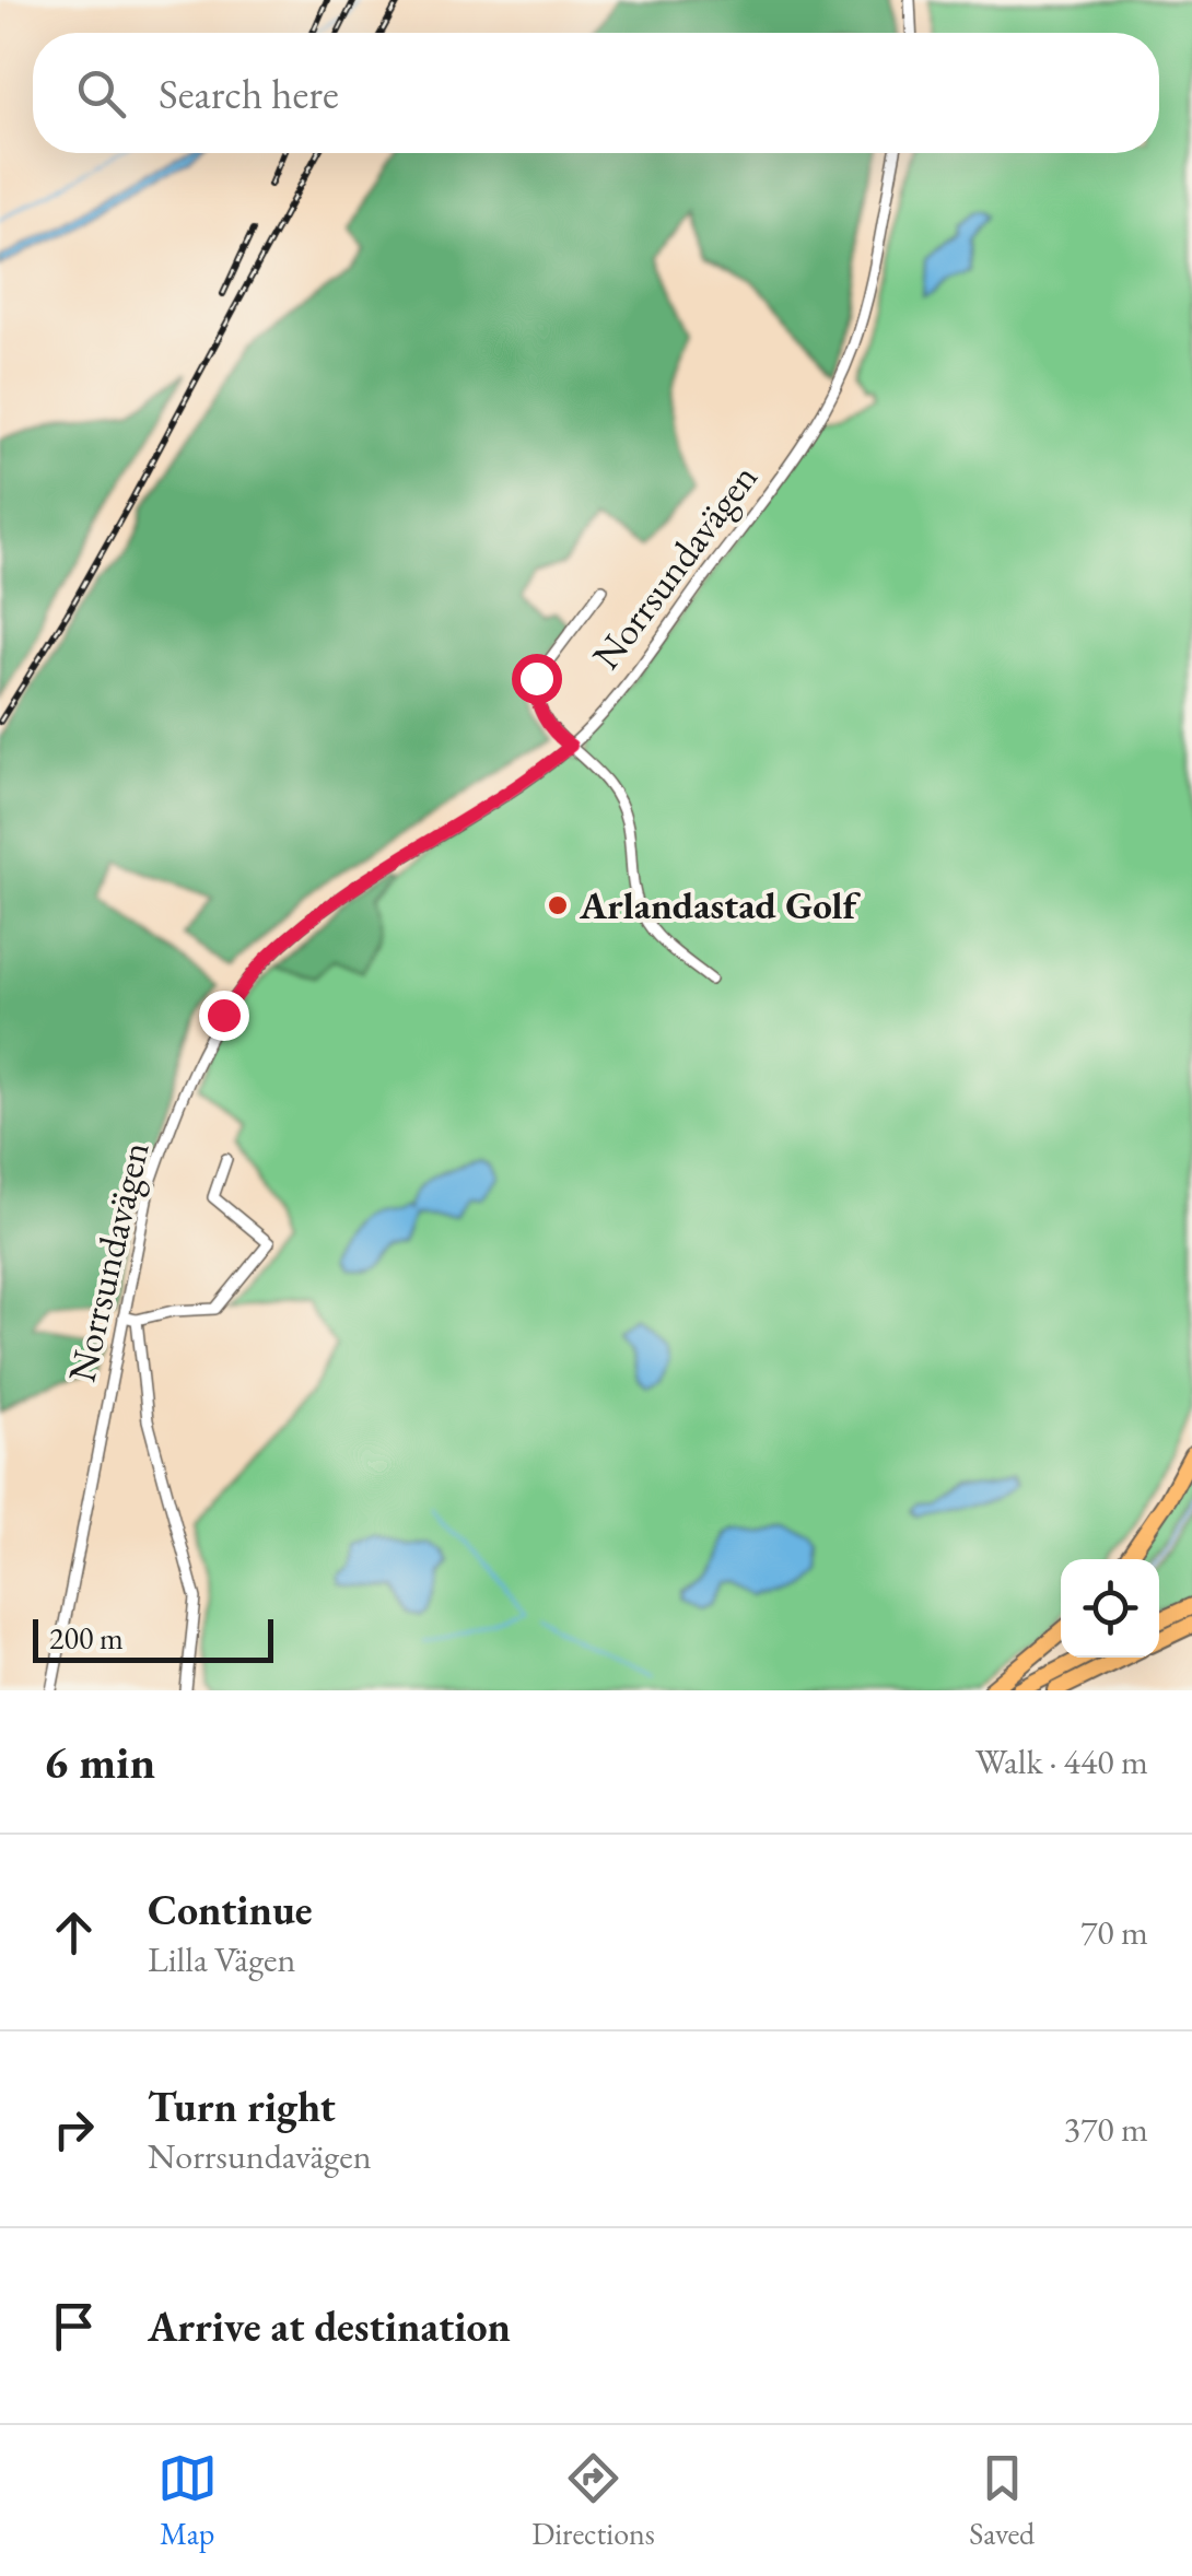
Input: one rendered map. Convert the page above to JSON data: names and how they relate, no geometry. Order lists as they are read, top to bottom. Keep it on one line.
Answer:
{"streets":{"street":["Norrsundavägen"]},"places":["Arlandastad Golf"],"scale_bar":"200 m","page":{"search":"Search here","scale":"200 m","heading":["6 min","Walk · 440 m"],"list":[["Continue","Lilla Vägen","70 m"],["Turn right","Norrsundavägen","370 m"],"Arrive at destination"],"nav":["Map","Directions","Saved"]}}
